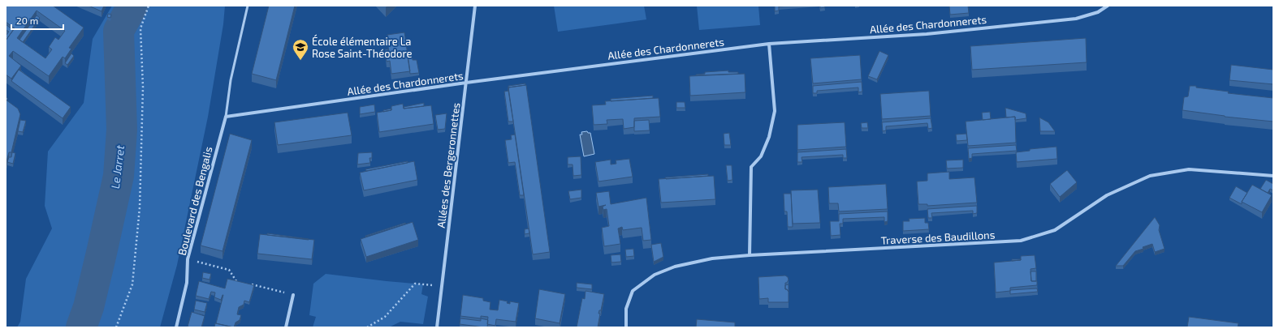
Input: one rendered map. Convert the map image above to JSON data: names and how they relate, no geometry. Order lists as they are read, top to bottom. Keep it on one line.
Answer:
{"streets":{"street":["Allée des Chardonnerets","Allées des Bergeronnettes","Boulevard des Bengalis","Traverse des Baudillons"]},"crossings":[["Allée des Chardonnerets","Allées des Bergeronnettes"],["Allée des Chardonnerets","Boulevard des Bengalis"]],"water":["Le Jarret"],"places":{"school or university":["École élémentaire La Rose Saint-Théodore"]},"scale_bar":"20 m"}
